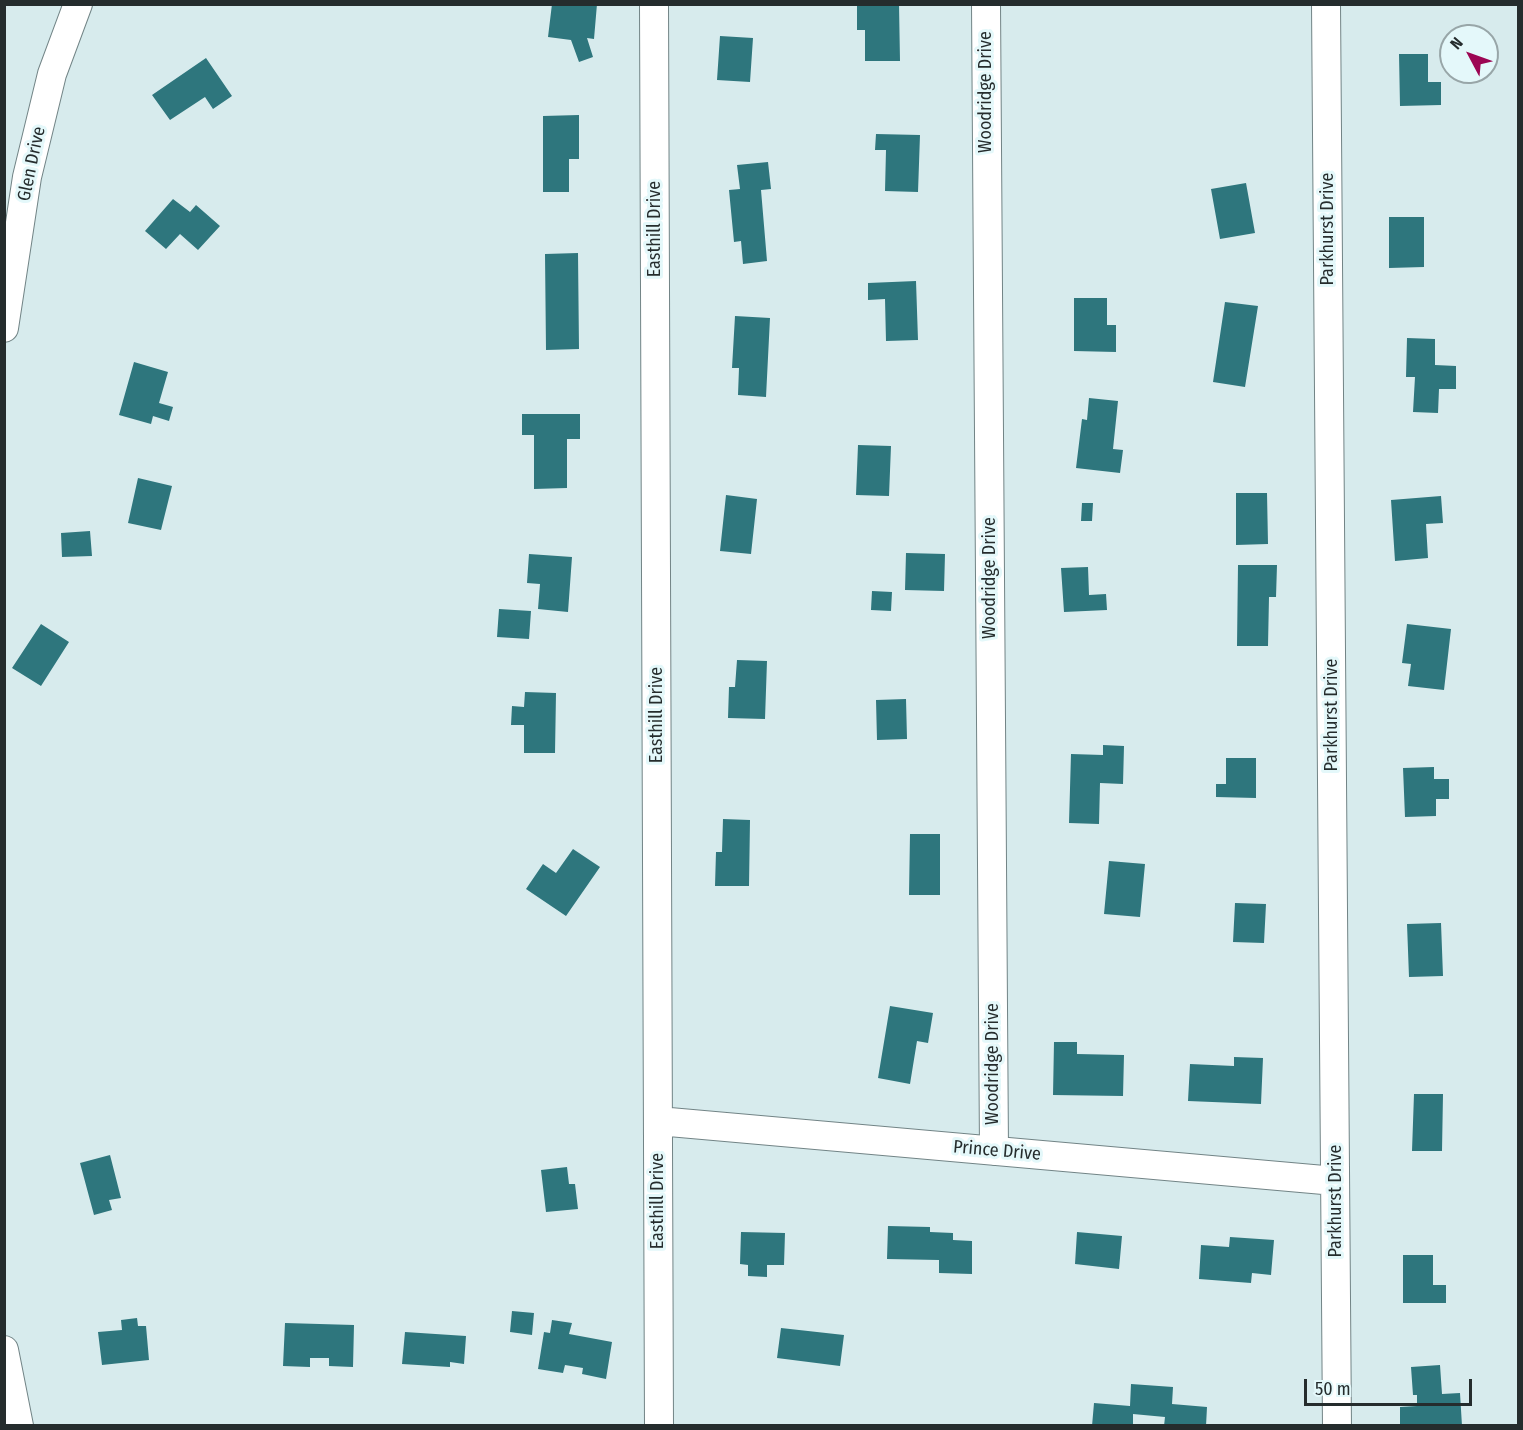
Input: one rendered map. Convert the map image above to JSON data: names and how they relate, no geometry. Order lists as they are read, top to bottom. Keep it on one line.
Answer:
{"streets":{"street":["Woodridge Drive","Glen Drive","Easthill Drive","Parkhurst Drive","Prince Drive"]},"crossings":[["Woodridge Drive","Prince Drive"],["Easthill Drive","Prince Drive"],["Parkhurst Drive","Prince Drive"]],"scale_bar":"50 m","north":"top left"}
